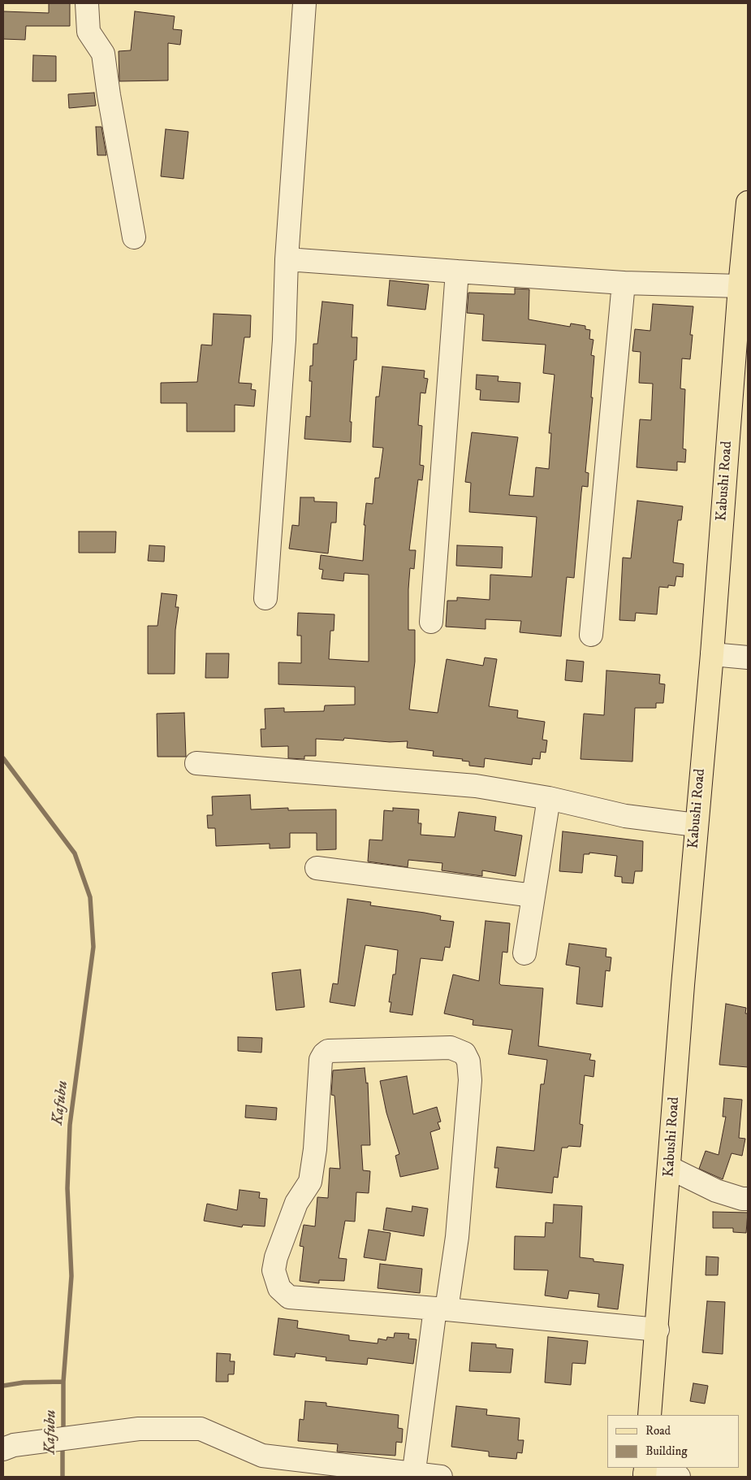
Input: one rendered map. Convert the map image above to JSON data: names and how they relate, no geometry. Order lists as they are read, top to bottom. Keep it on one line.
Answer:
{"streets":{"main road":["Kabushi Road"]},"water":["Kafubu"],"legend":["Road","Building"]}
